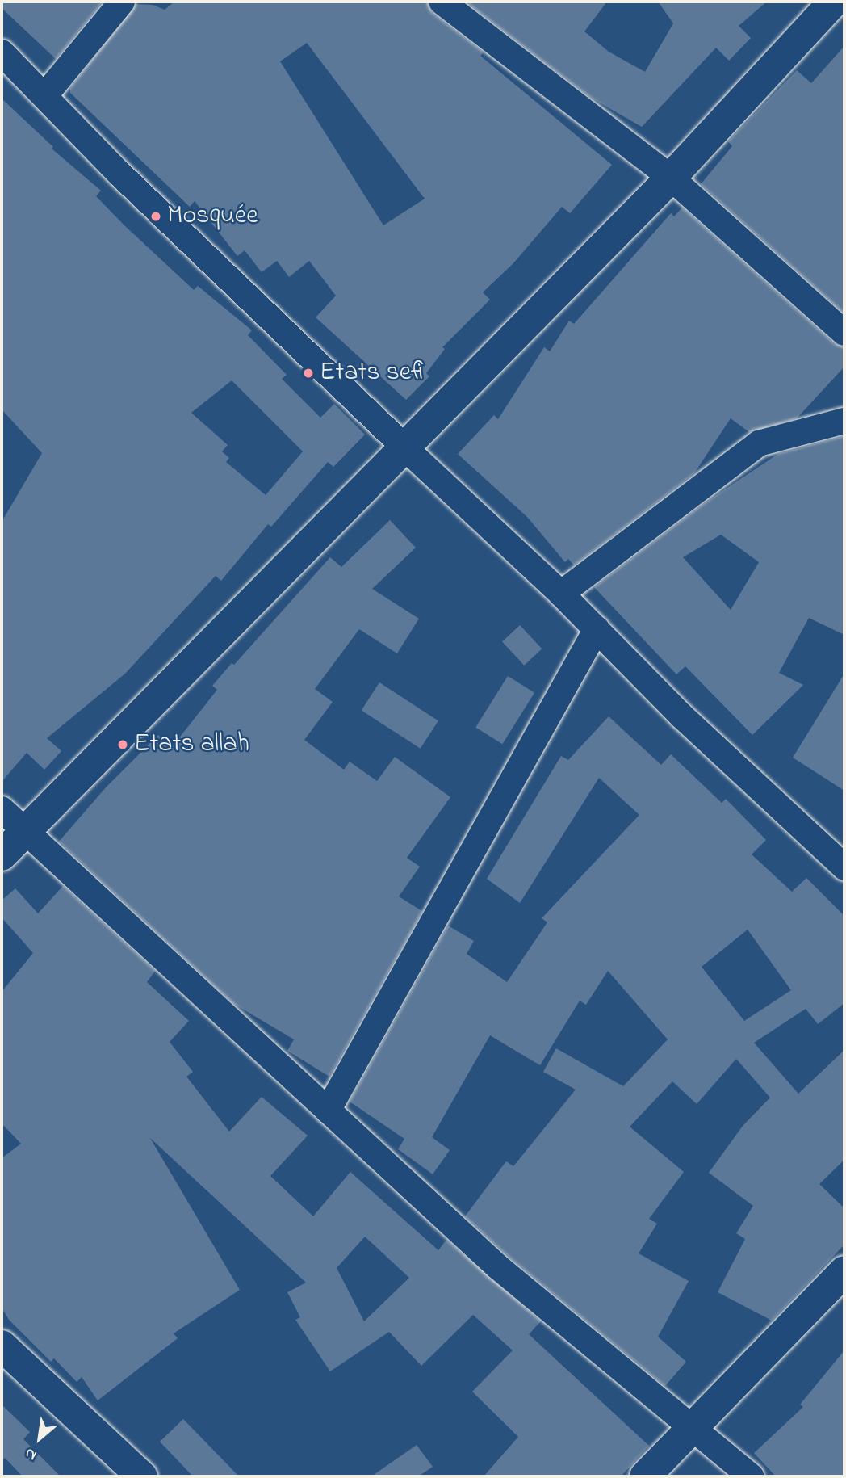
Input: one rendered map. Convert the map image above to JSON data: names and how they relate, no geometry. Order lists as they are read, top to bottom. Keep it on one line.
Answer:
{"places":["Mosquée","Etats sefi","Etats allah"],"north":"bottom left"}
